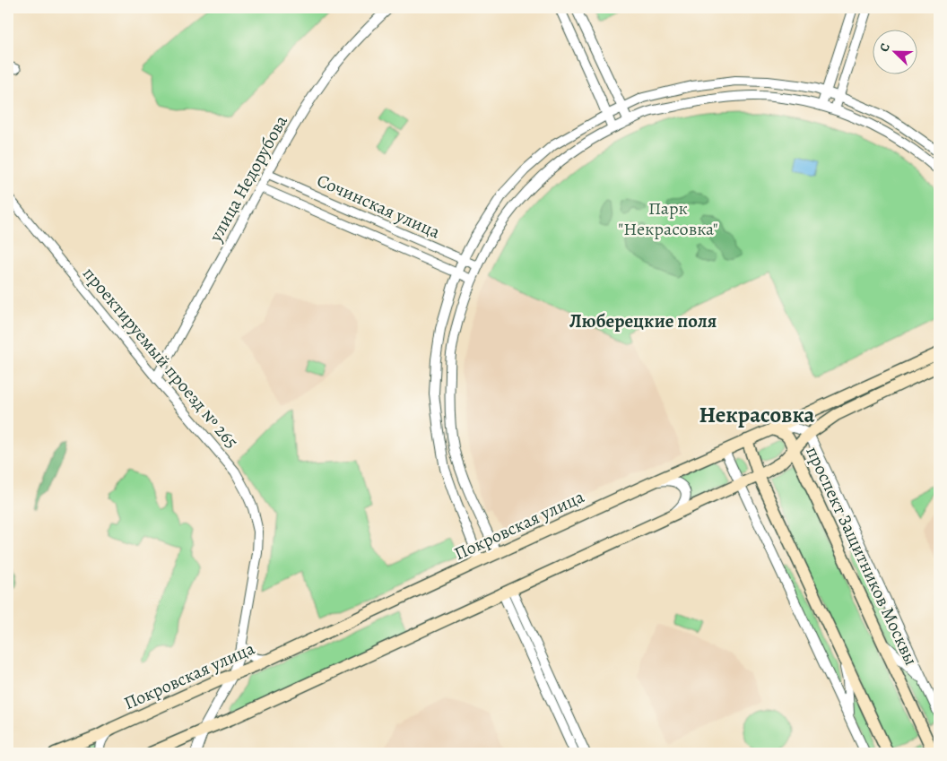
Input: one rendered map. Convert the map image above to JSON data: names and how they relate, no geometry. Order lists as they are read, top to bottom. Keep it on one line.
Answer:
{"streets":{"main road":["Покровская улица","проспект Защитников Москвы"],"street":["улица Недорубова","Сочинская улица","проектируемый проезд № 265"]},"crossings":[["улица Недорубова","Сочинская улица"],["улица Недорубова","проектируемый проезд № 265"],["проектируемый проезд № 265","Покровская улица"],["Покровская улица","проспект Защитников Москвы"]],"districts":["Люберецкие поля","Некрасовка"],"parks":["Парк \"Некрасовка\""],"north":"top left"}
